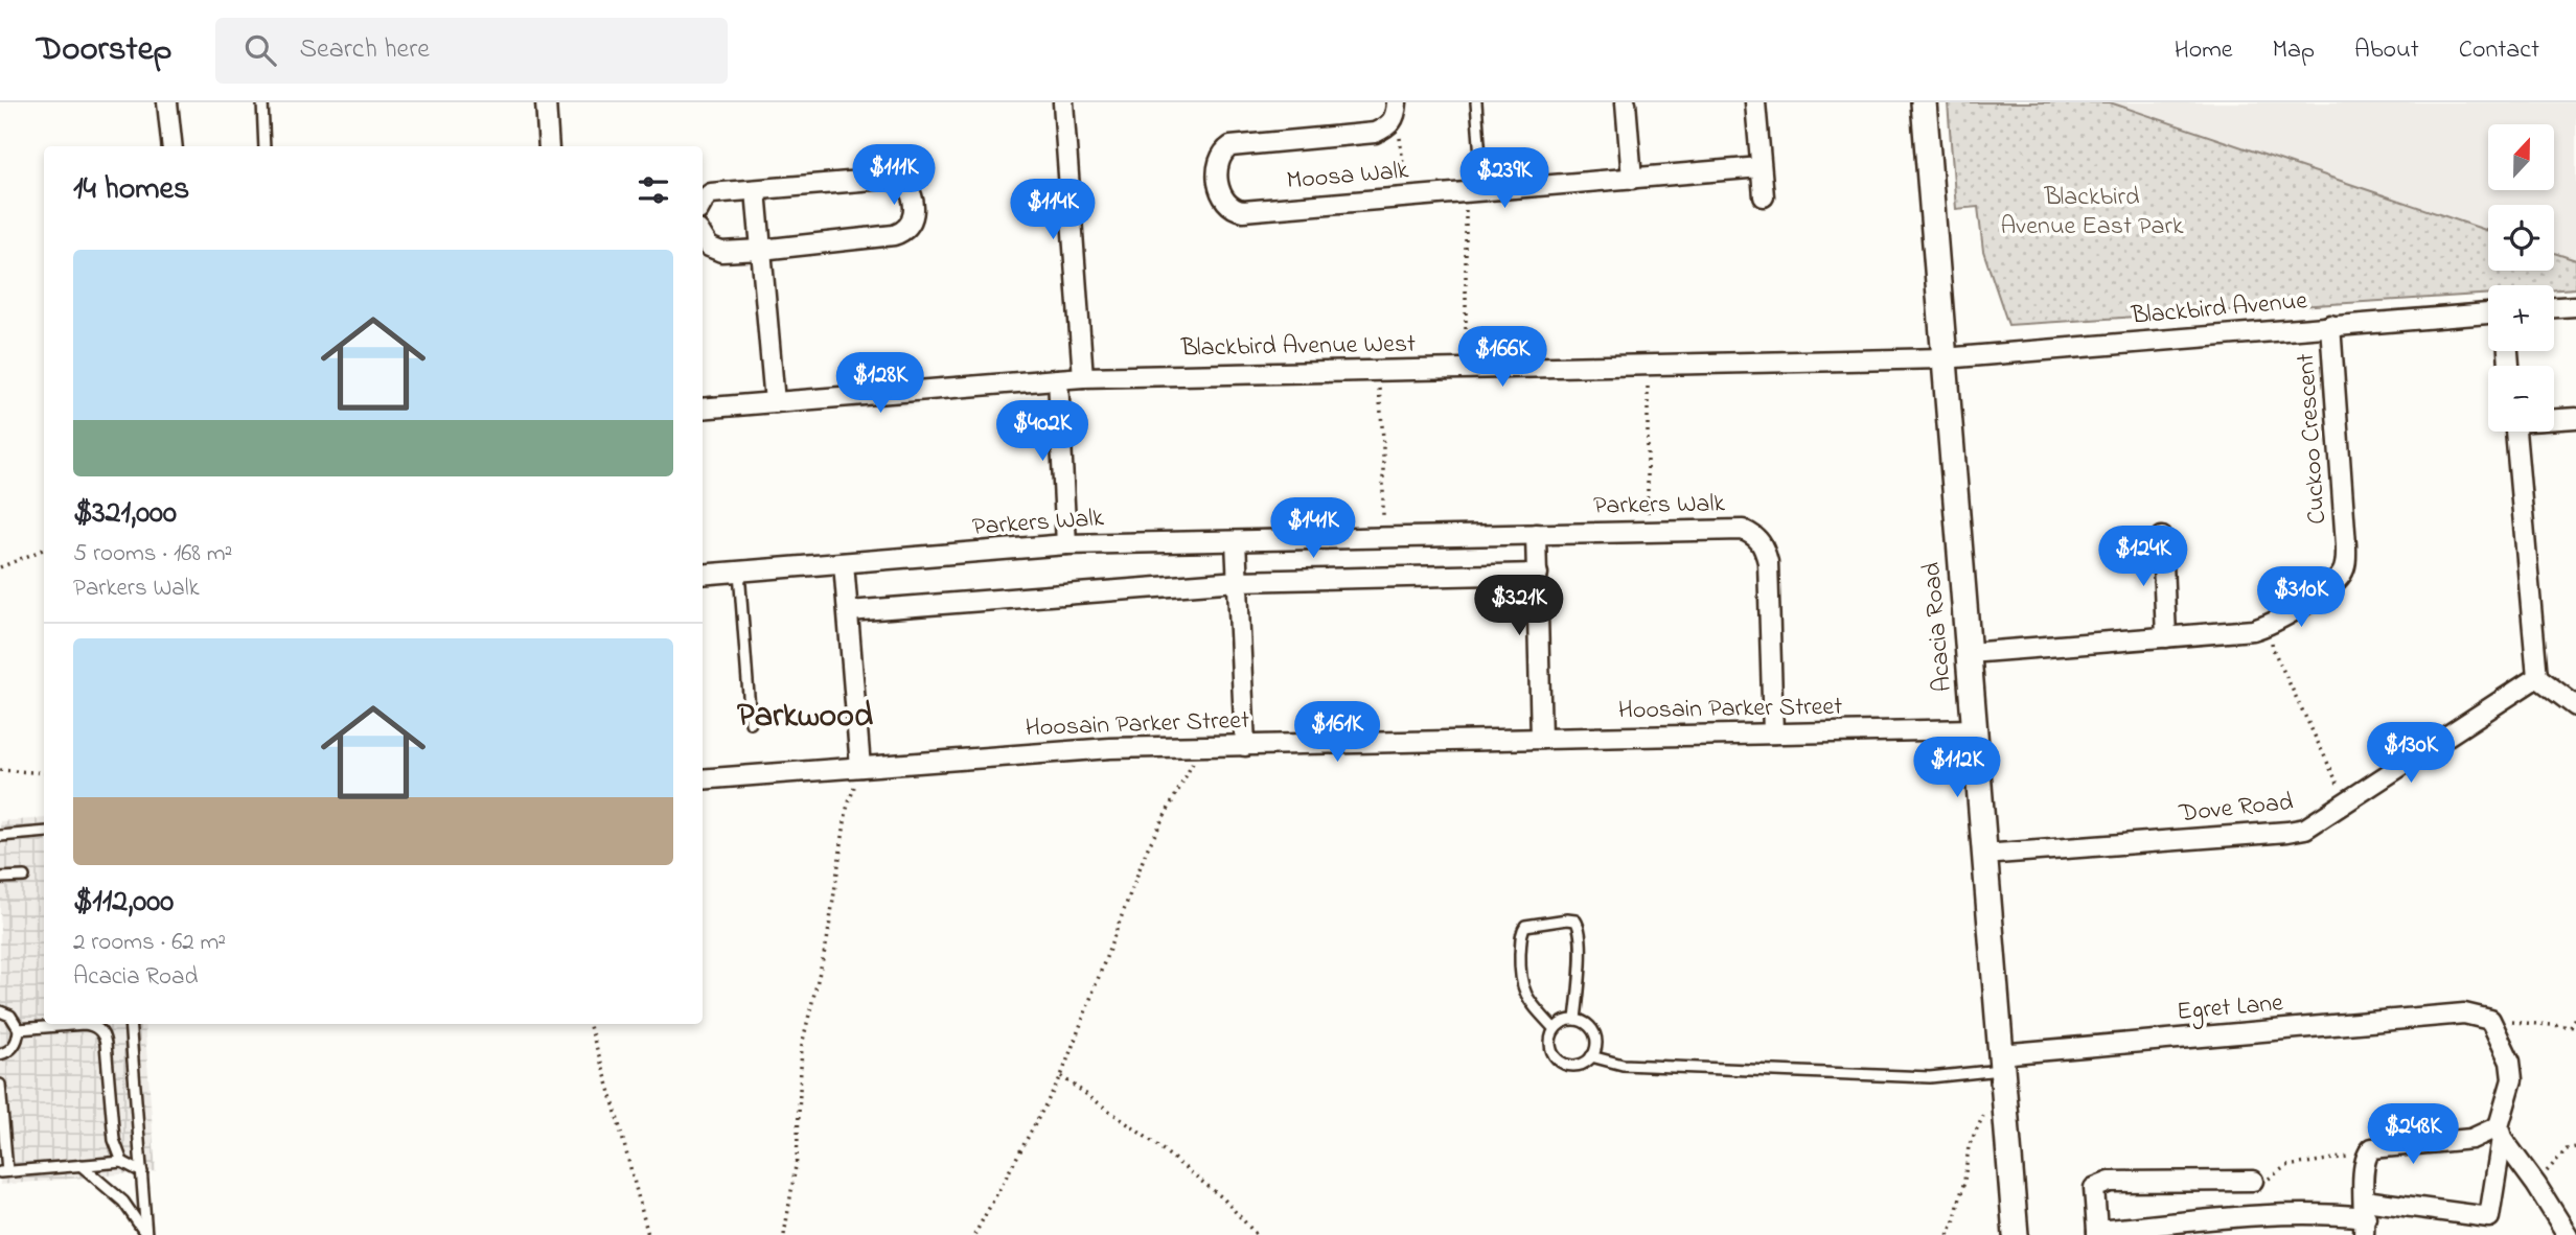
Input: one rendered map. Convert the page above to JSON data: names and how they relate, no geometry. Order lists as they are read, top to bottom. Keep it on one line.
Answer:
{"streets":{"street":["Moosa Walk","Blackbird Avenue","Blackbird Avenue West","Cuckoo Crescent","Parkers Walk","Acacia Road","Hoosain Parker Street","Dove Road","Egret Lane"]},"crossings":[["Blackbird Avenue","Blackbird Avenue West"],["Blackbird Avenue","Cuckoo Crescent"],["Blackbird Avenue","Acacia Road"],["Blackbird Avenue West","Acacia Road"],["Cuckoo Crescent","Acacia Road"],["Parkers Walk","Hoosain Parker Street"],["Acacia Road","Hoosain Parker Street"],["Acacia Road","Dove Road"],["Acacia Road","Egret Lane"]],"districts":["Parkwood"],"parks":["Blackbird Avenue East Park"],"north":"top","page":{"header":"Doorstep","search":"Search here","nav":["Home","Map","About","Contact"],"map_buttons":["+","−"],"price":["$111K","$239K","$114K","$166K","$128K","$402K","$141K","$124K","$310K","$321K","$161K","$130K","$112K","$248K"],"heading":"14 homes","list":[{"name":"$321,000","note":"5 rooms · 168 m² · Parkers Walk"},{"name":"$112,000","note":"2 rooms · 62 m² · Acacia Road"}]}}
